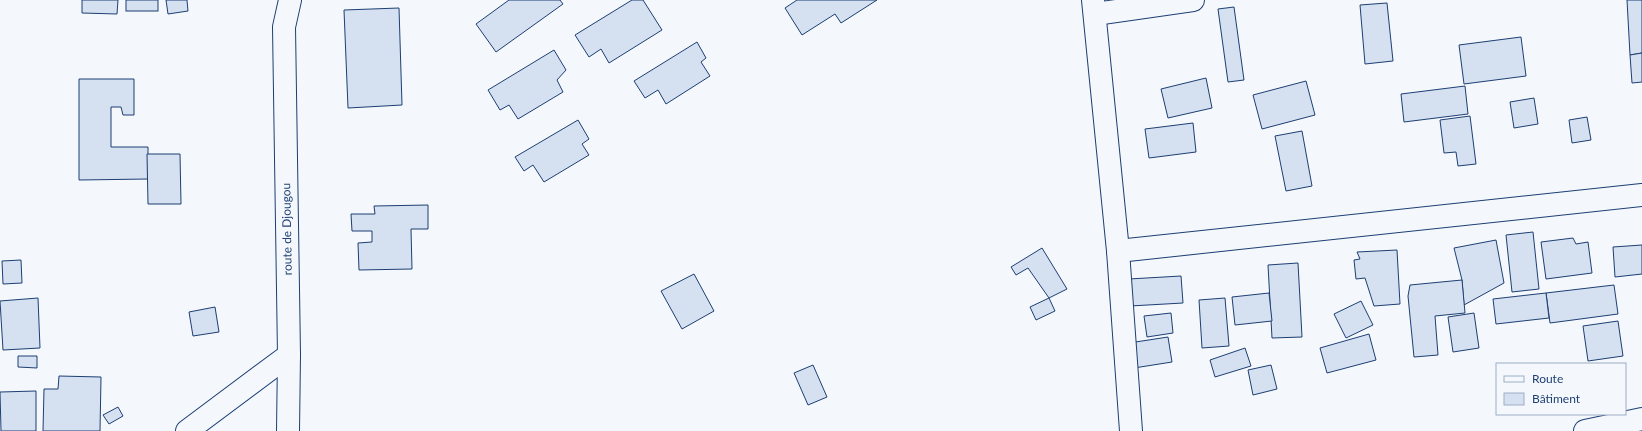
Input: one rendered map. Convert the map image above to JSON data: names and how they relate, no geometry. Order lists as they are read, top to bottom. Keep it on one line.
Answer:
{"streets":{"main road":["route de Djougou"]},"legend":["Route","Bâtiment"]}
